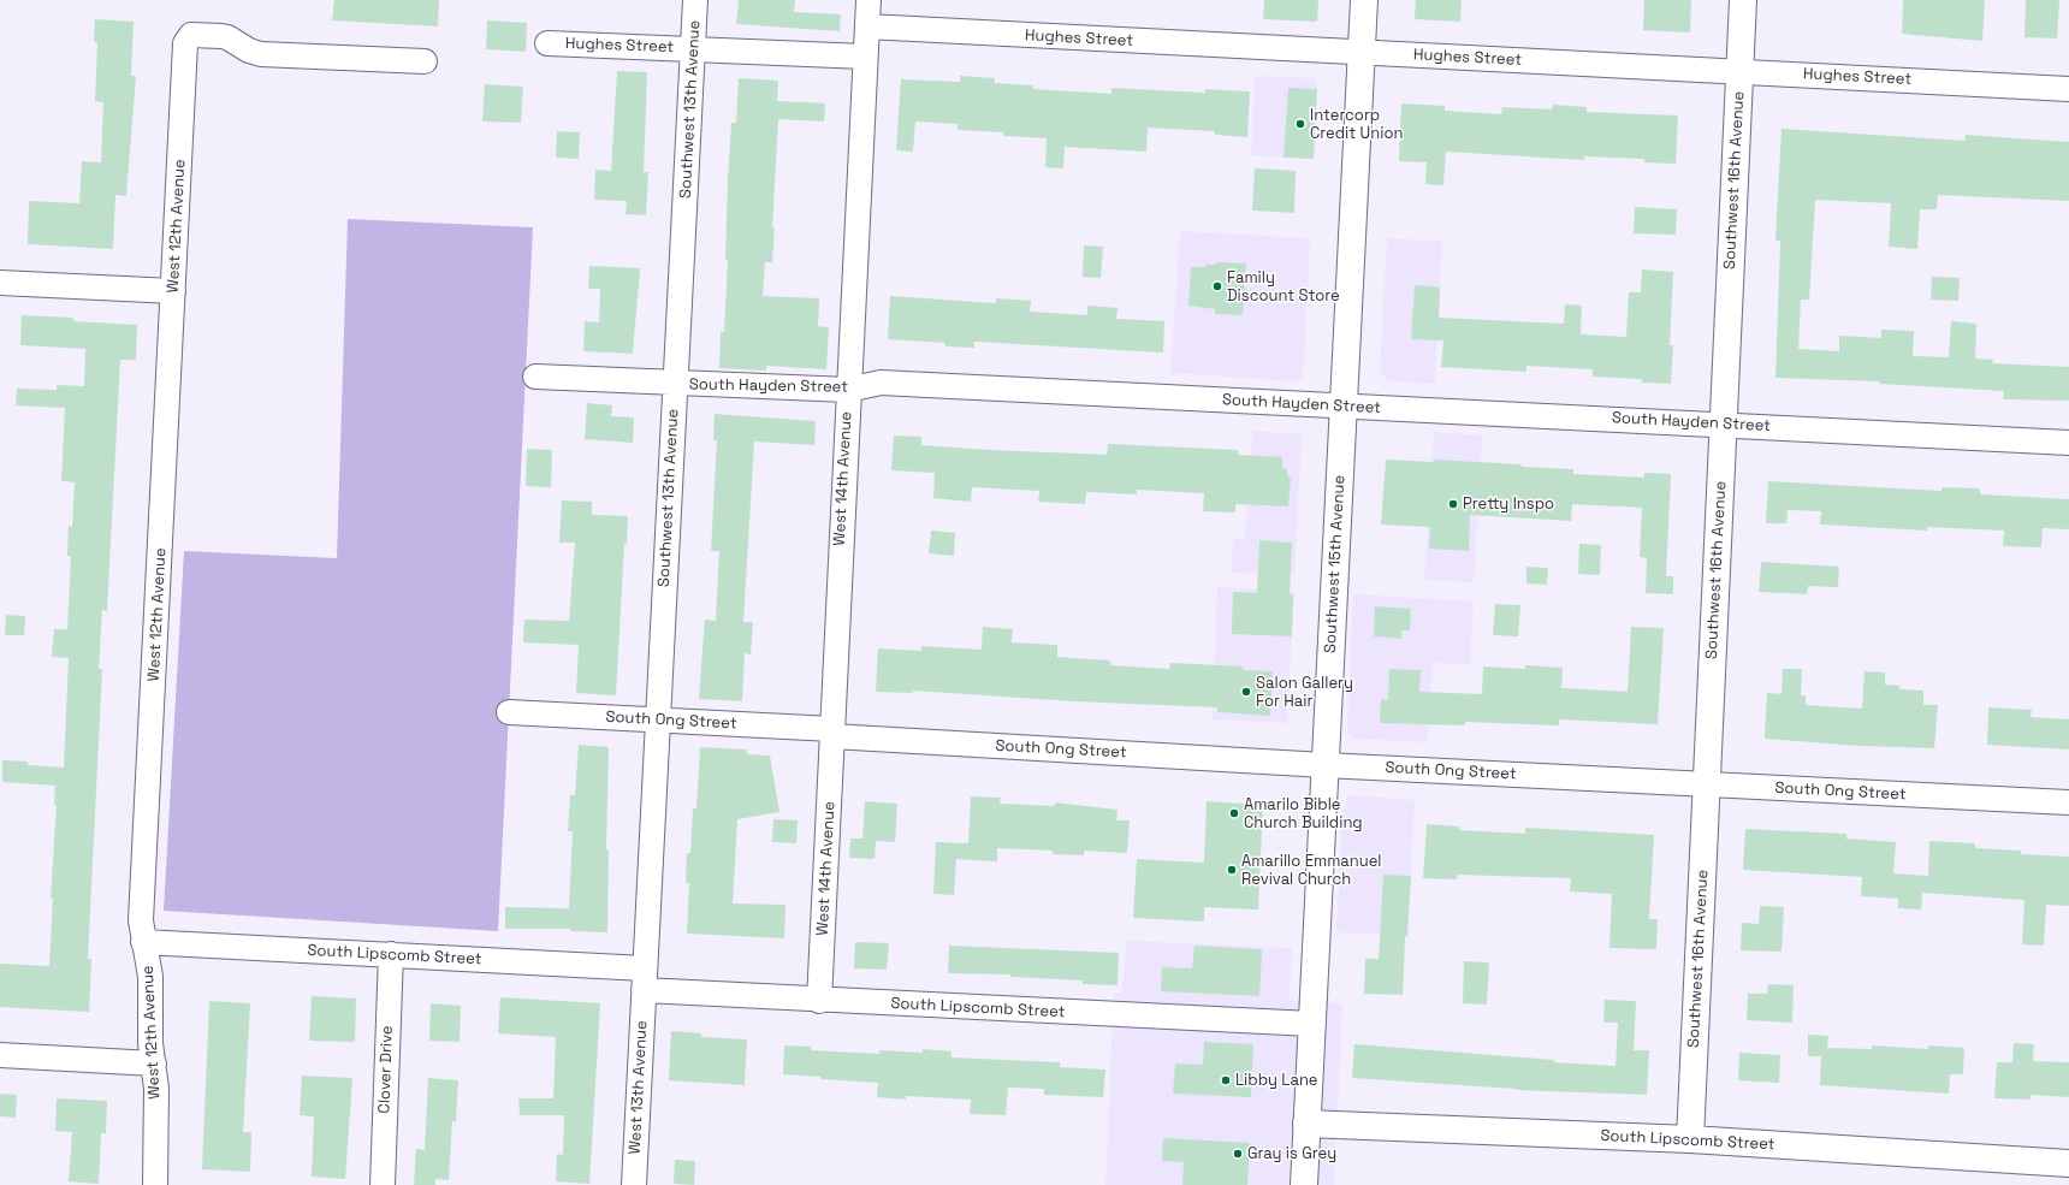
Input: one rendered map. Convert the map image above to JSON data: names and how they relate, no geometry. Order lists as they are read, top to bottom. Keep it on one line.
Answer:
{"streets":{"street":["Hughes Street","Southwest 13th Avenue","Southwest 16th Avenue","West 12th Avenue","South Hayden Street","West 14th Avenue","Southwest 15th Avenue","South Ong Street","South Lipscomb Street","Clover Drive","West 13th Avenue"]},"crossings":[["Hughes Street","Southwest 13th Avenue"],["Hughes Street","Southwest 16th Avenue"],["Hughes Street","West 14th Avenue"],["Hughes Street","Southwest 15th Avenue"],["Southwest 13th Avenue","South Hayden Street"],["Southwest 13th Avenue","South Ong Street"],["Southwest 13th Avenue","South Lipscomb Street"],["Southwest 13th Avenue","West 13th Avenue"],["Southwest 16th Avenue","South Hayden Street"],["Southwest 16th Avenue","South Ong Street"],["Southwest 16th Avenue","South Lipscomb Street"],["West 12th Avenue","South Lipscomb Street"],["South Hayden Street","West 14th Avenue"],["South Hayden Street","Southwest 15th Avenue"],["West 14th Avenue","South Ong Street"],["West 14th Avenue","South Lipscomb Street"],["Southwest 15th Avenue","South Ong Street"],["Southwest 15th Avenue","South Lipscomb Street"],["South Lipscomb Street","Clover Drive"],["South Lipscomb Street","West 13th Avenue"]],"places":["Intercorp Credit Union","Family Discount Store","Pretty Inspo","Salon Gallery For Hair","Amarilo Bible Church Building","Amarillo Emmanuel Revival Church","Libby Lane","Gray is Grey"]}
